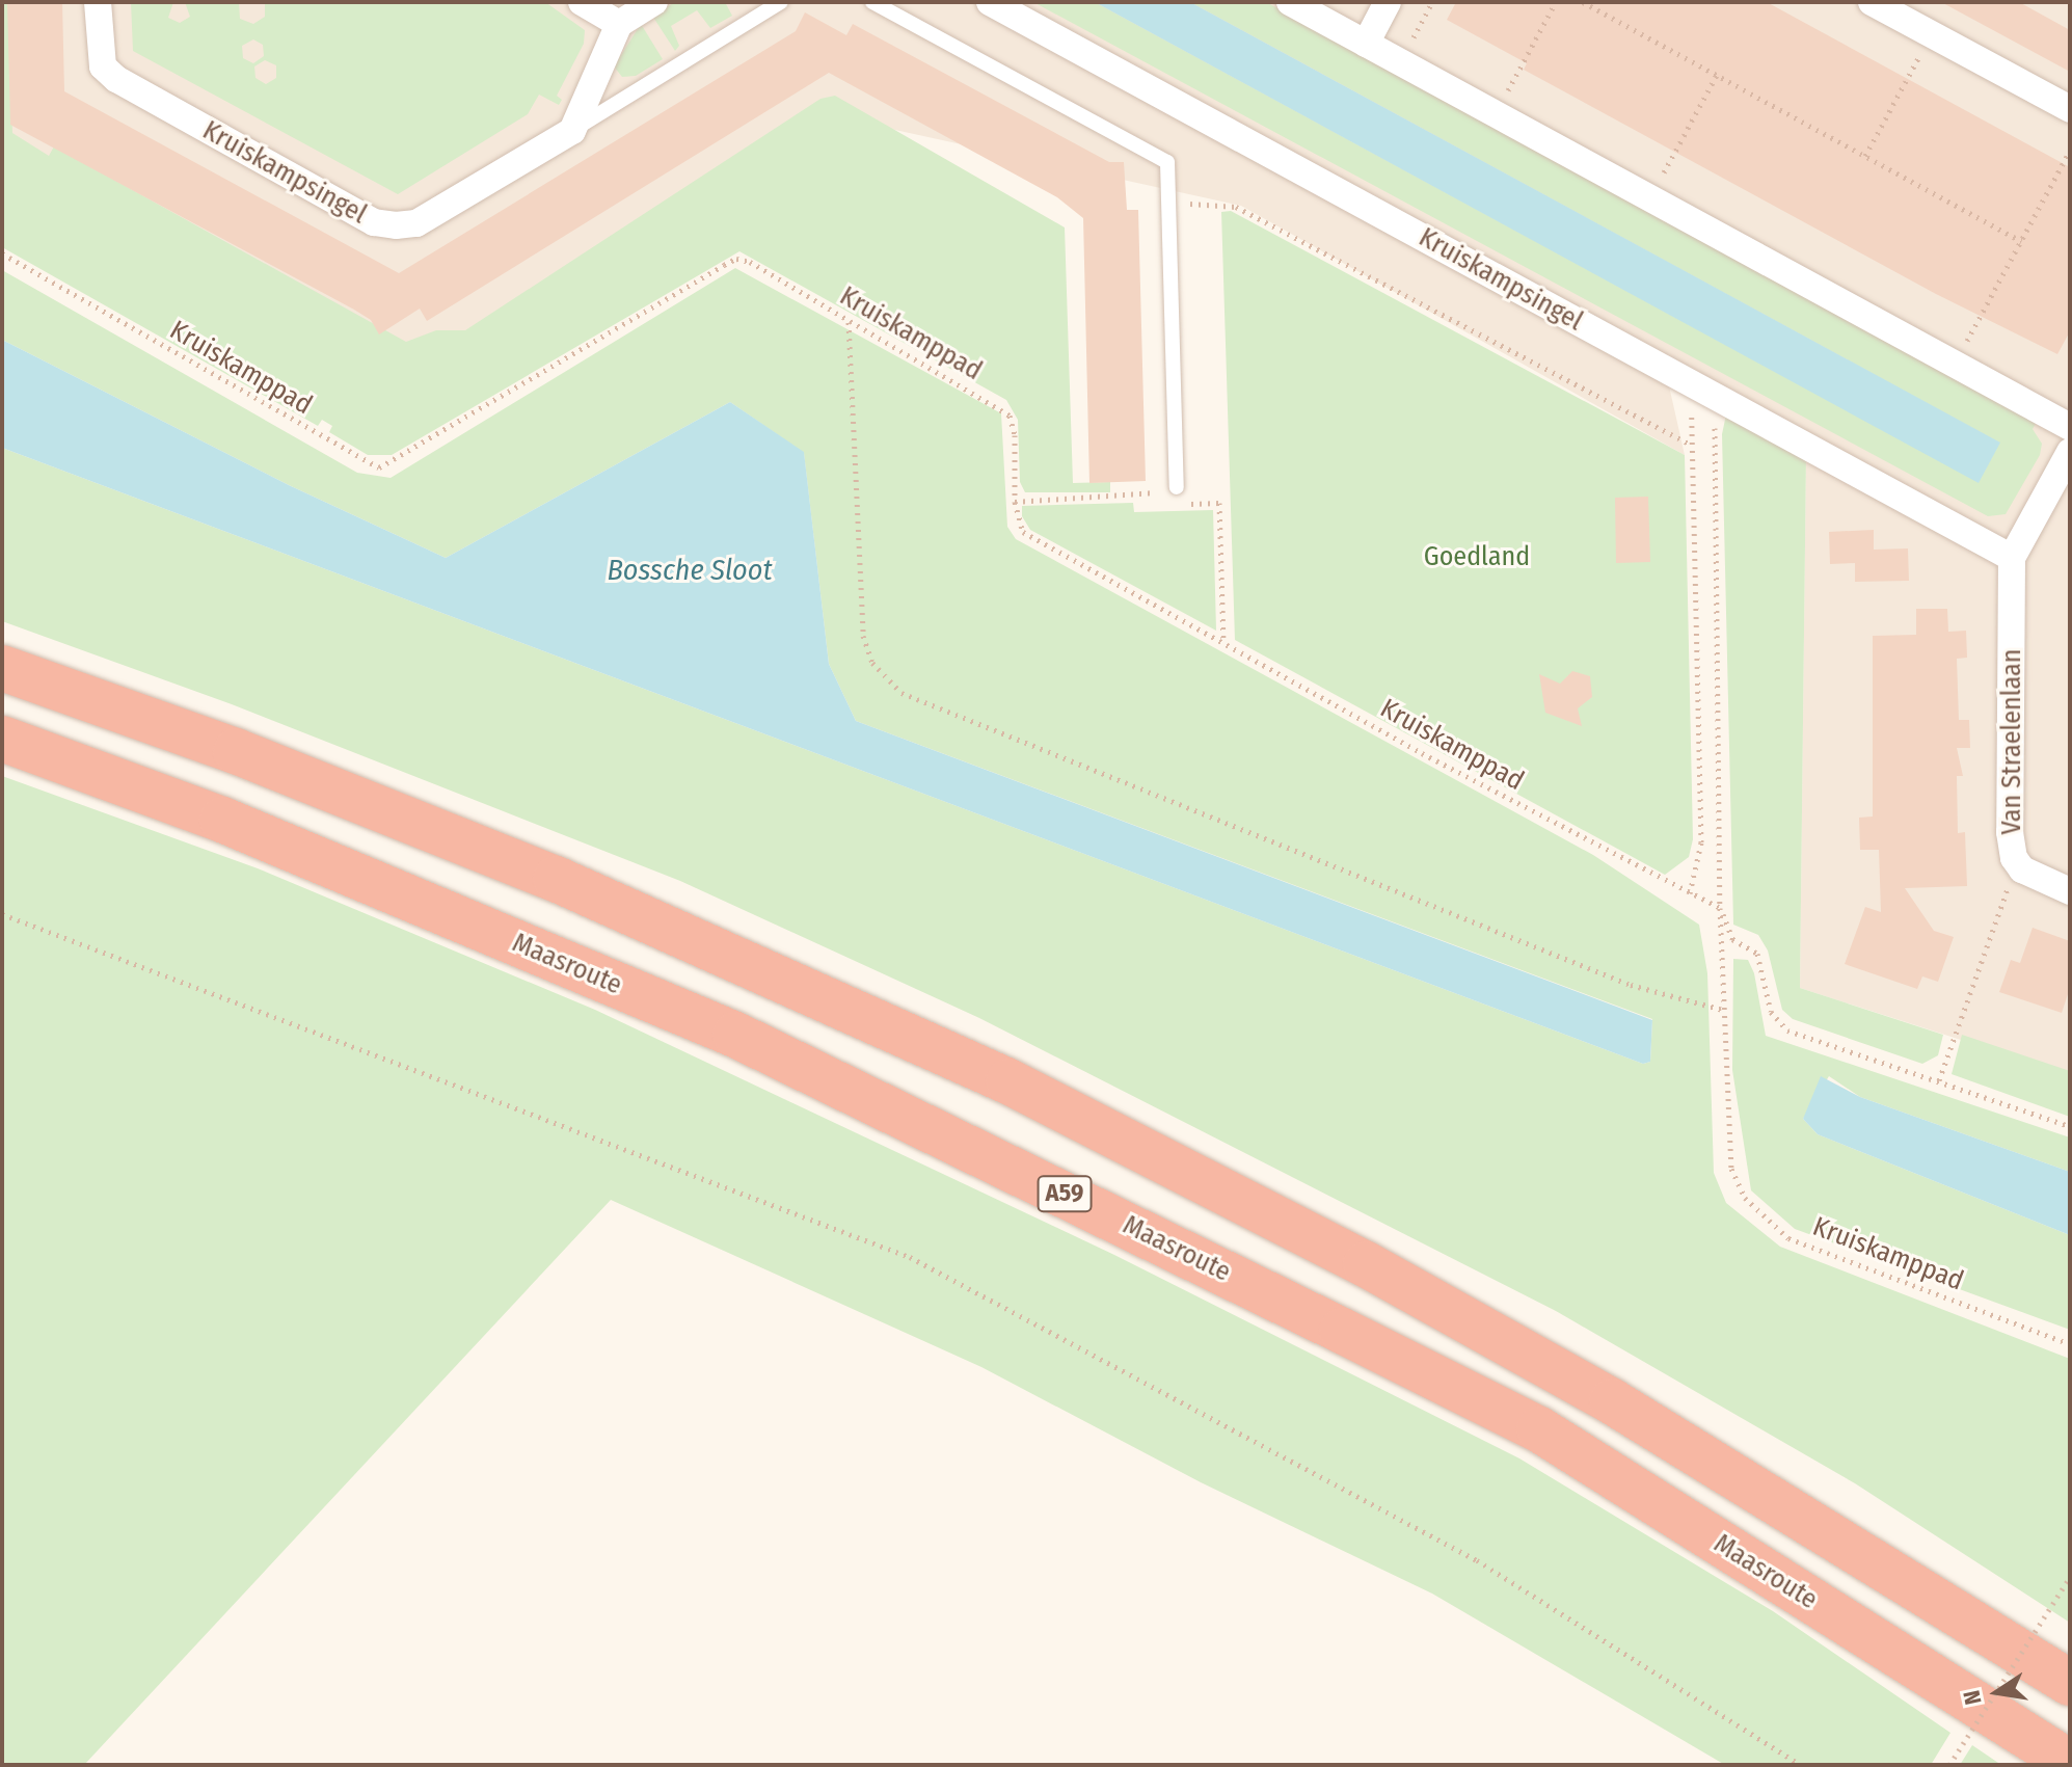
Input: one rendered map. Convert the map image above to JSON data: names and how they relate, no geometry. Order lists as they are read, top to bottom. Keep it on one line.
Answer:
{"streets":{"highway":["Maasroute","A59"],"street":["Kruiskampsingel","Van Straelenlaan"],"path":["Kruiskamppad"]},"crossings":[["Kruiskampsingel","Kruiskamppad"],["Kruiskampsingel","Van Straelenlaan"]],"water":["Bossche Sloot"],"parks":["Goedland"],"north":"left"}
